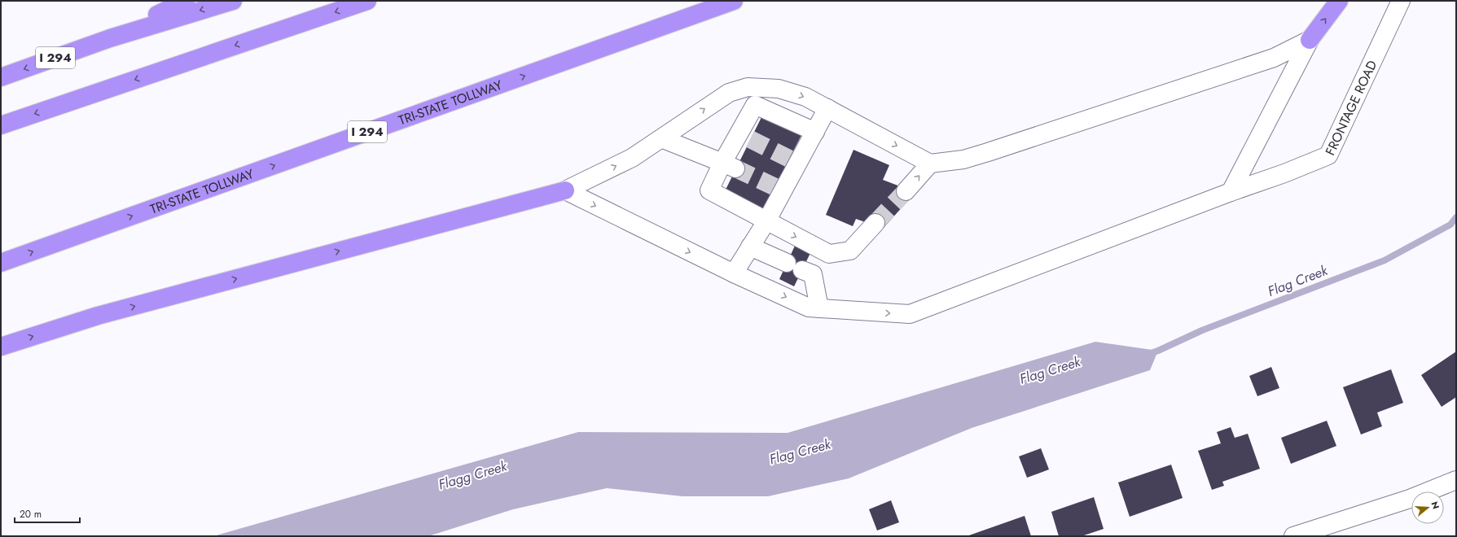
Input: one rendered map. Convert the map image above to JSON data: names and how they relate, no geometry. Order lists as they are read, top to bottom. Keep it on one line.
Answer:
{"streets":{"highway":["I 294","TRI-STATE TOLLWAY"],"street":["FRONTAGE ROAD"]},"water":["Flag Creek","Flagg Creek"],"scale_bar":"20 m","north":"right"}
